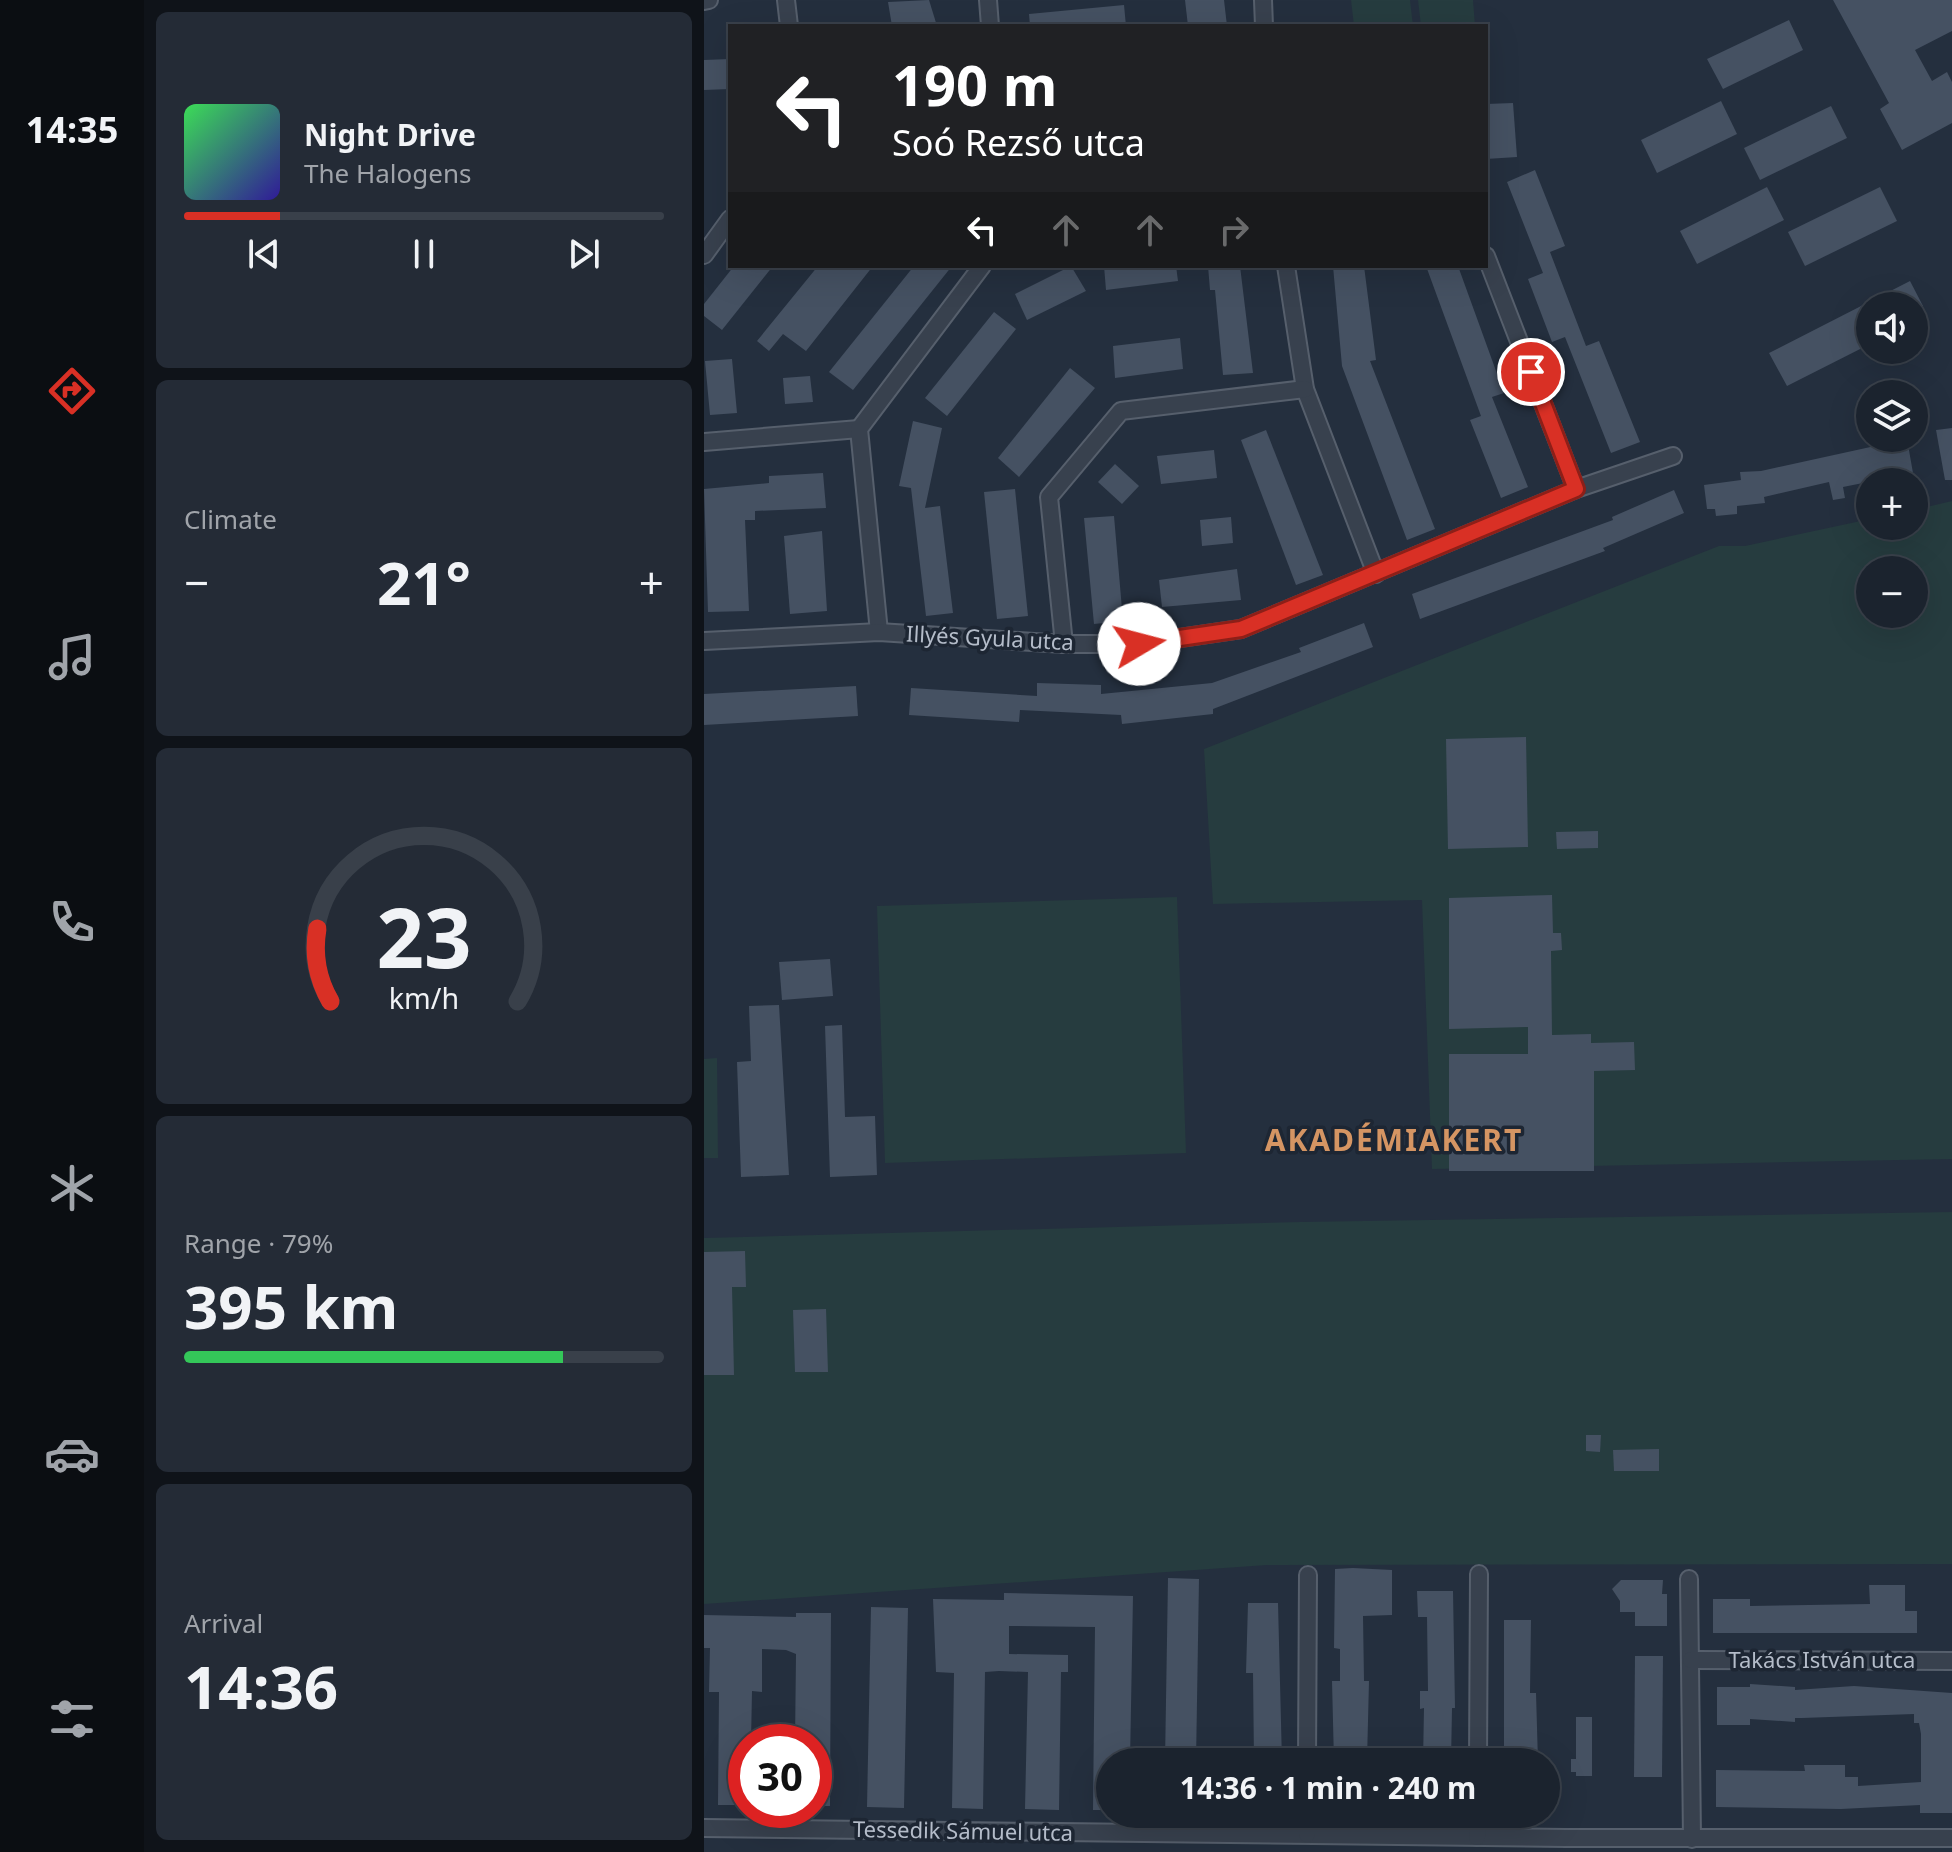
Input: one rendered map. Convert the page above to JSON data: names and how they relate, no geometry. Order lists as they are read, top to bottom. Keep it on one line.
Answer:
{"streets":{"street":["Illyés Gyula utca","Takács István utca","Tessedik Sámuel utca"]},"districts":["AKADÉMIAKERT"],"page":{"tabs":"14:35","turn":["190 m","Soó Rezső utca"],"song":["Night Drive","The Halogens"],"map_buttons":["+","−"],"tile":["Climate",["Range · 79%","395 km"],["Arrival","14:36"]],"heat":["−","21°","+"],"limit":"30","trip":"14:36 · 1 min · 240 m","gauge":["23","km/h"]}}
